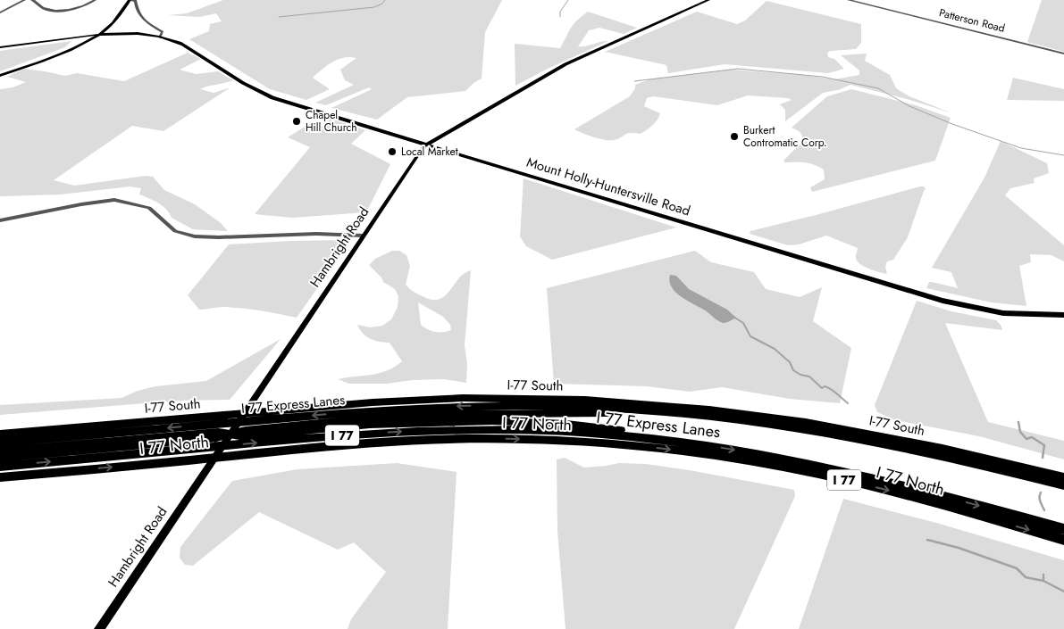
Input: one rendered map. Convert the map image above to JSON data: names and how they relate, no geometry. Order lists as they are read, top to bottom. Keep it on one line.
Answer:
{"streets":{"highway":["I-77 South","I 77 Express Lanes","I 77 North","I 77"],"main road":["Mount Holly-Huntersville Road","Hambright Road"],"street":["Patterson Road"]},"crossings":[["Mount Holly-Huntersville Road","Hambright Road"]],"places":["Chapel Hill Church","Burkert Contromatic Corp.","Local Market"]}
